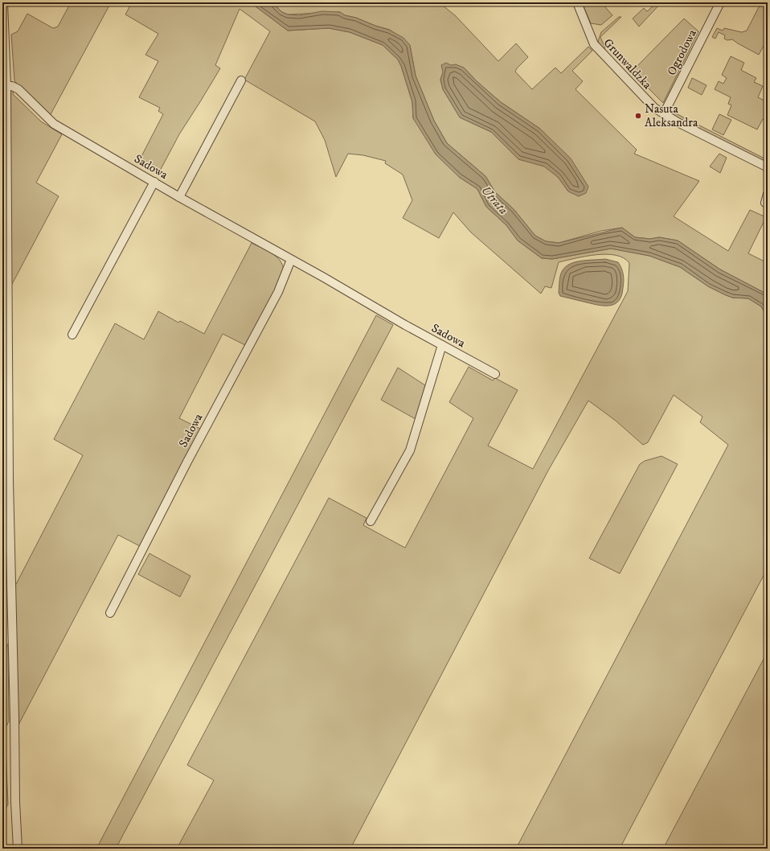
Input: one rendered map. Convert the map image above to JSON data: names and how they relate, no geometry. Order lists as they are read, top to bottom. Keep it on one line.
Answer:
{"streets":{"street":["Ogrodowa","Grunwaldzka","Sadowa"]},"crossings":[["Ogrodowa","Grunwaldzka"]],"water":["Utrata"],"places":["Nasuta Aleksandra"]}
